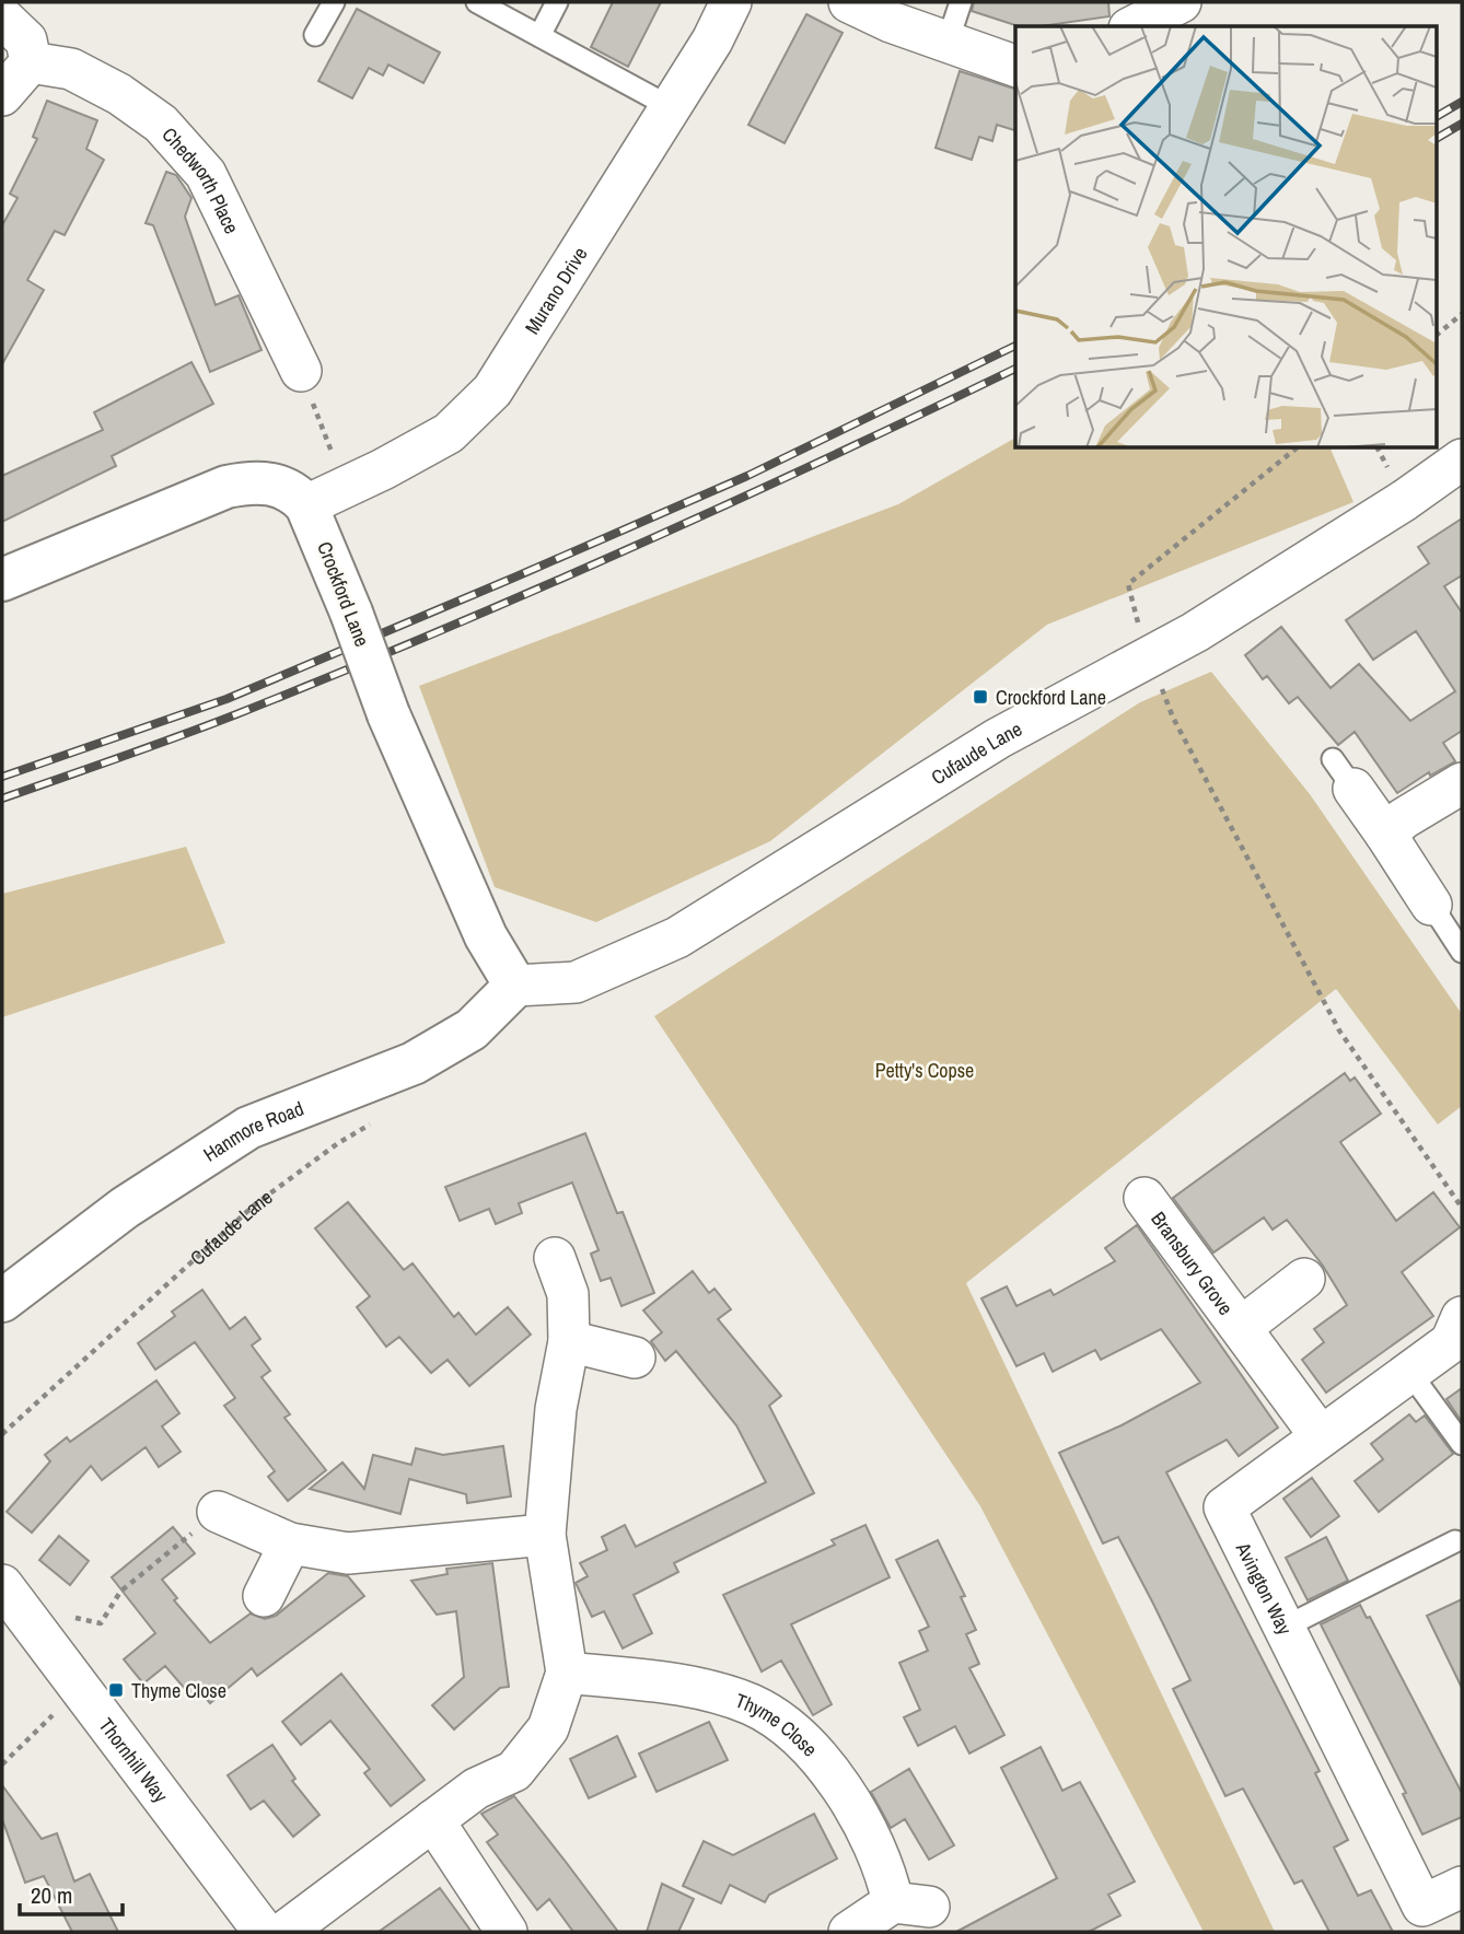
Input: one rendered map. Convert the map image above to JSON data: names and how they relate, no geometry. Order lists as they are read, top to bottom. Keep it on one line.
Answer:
{"streets":{"street":["Chedworth Place","Murano Drive","Crockford Lane","Cufaude Lane","Hanmore Road","Bransbury Grove","Avington Way","Thyme Close","Thornhill Way"]},"crossings":[["Murano Drive","Crockford Lane"],["Crockford Lane","Cufaude Lane"],["Crockford Lane","Hanmore Road"],["Cufaude Lane","Hanmore Road"],["Bransbury Grove","Avington Way"]],"parks":["Petty's Copse"],"places":{"transit":["Crockford Lane","Thyme Close"]},"scale_bar":"20 m"}
